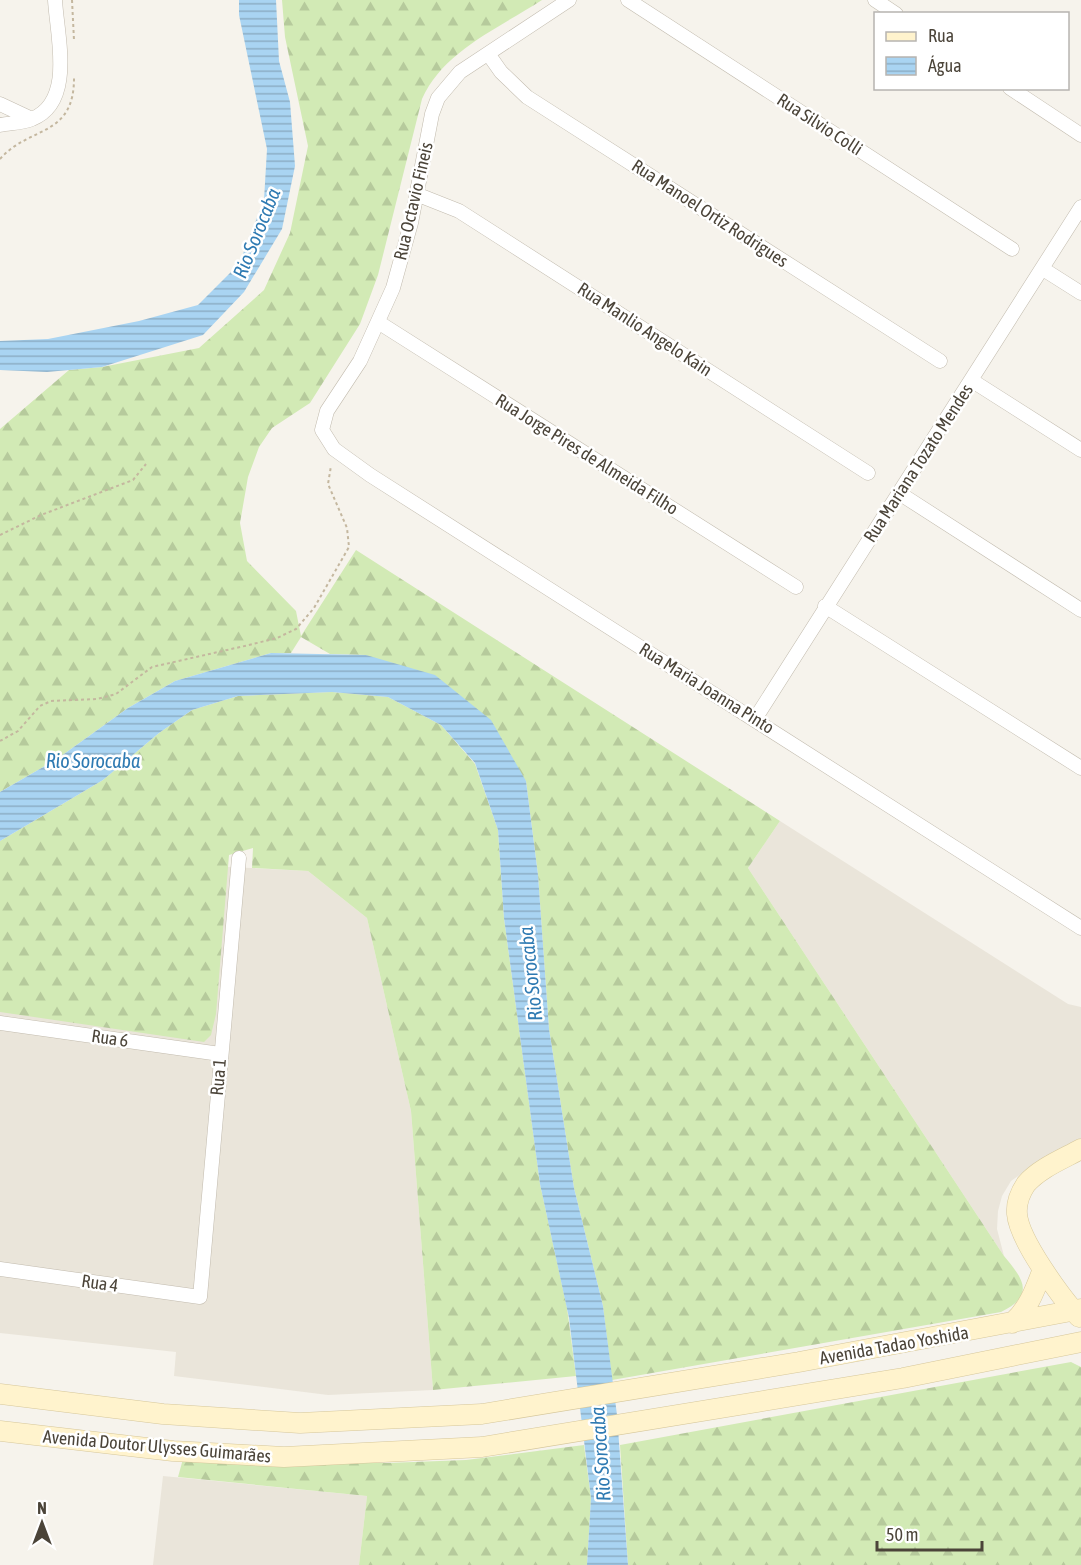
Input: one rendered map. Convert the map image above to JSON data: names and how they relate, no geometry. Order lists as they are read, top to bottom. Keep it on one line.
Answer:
{"streets":{"main road":["Avenida Tadao Yoshida","Avenida Doutor Ulysses Guimarães"],"street":["Rua Silvio Colli","Rua Octavio Fineis","Rua Manoel Ortiz Rodrigues","Rua Manlio Angelo Kain","Rua Jorge Pires de Almeida Filho","Rua Mariana Tozato Mendes","Rua Maria Joanna Pinto","Rua 6","Rua 1","Rua 4"]},"crossings":[["Rua Octavio Fineis","Rua Manoel Ortiz Rodrigues"],["Rua Octavio Fineis","Rua Manlio Angelo Kain"],["Rua Octavio Fineis","Rua Jorge Pires de Almeida Filho"],["Rua Octavio Fineis","Rua Maria Joanna Pinto"],["Rua Mariana Tozato Mendes","Rua Maria Joanna Pinto"],["Rua 6","Rua 1"],["Rua 1","Rua 4"],["Avenida Tadao Yoshida","Avenida Doutor Ulysses Guimarães"]],"water":["Rio Sorocaba"],"legend":["Rua","Água"],"scale_bar":"50 m","north":"top"}
